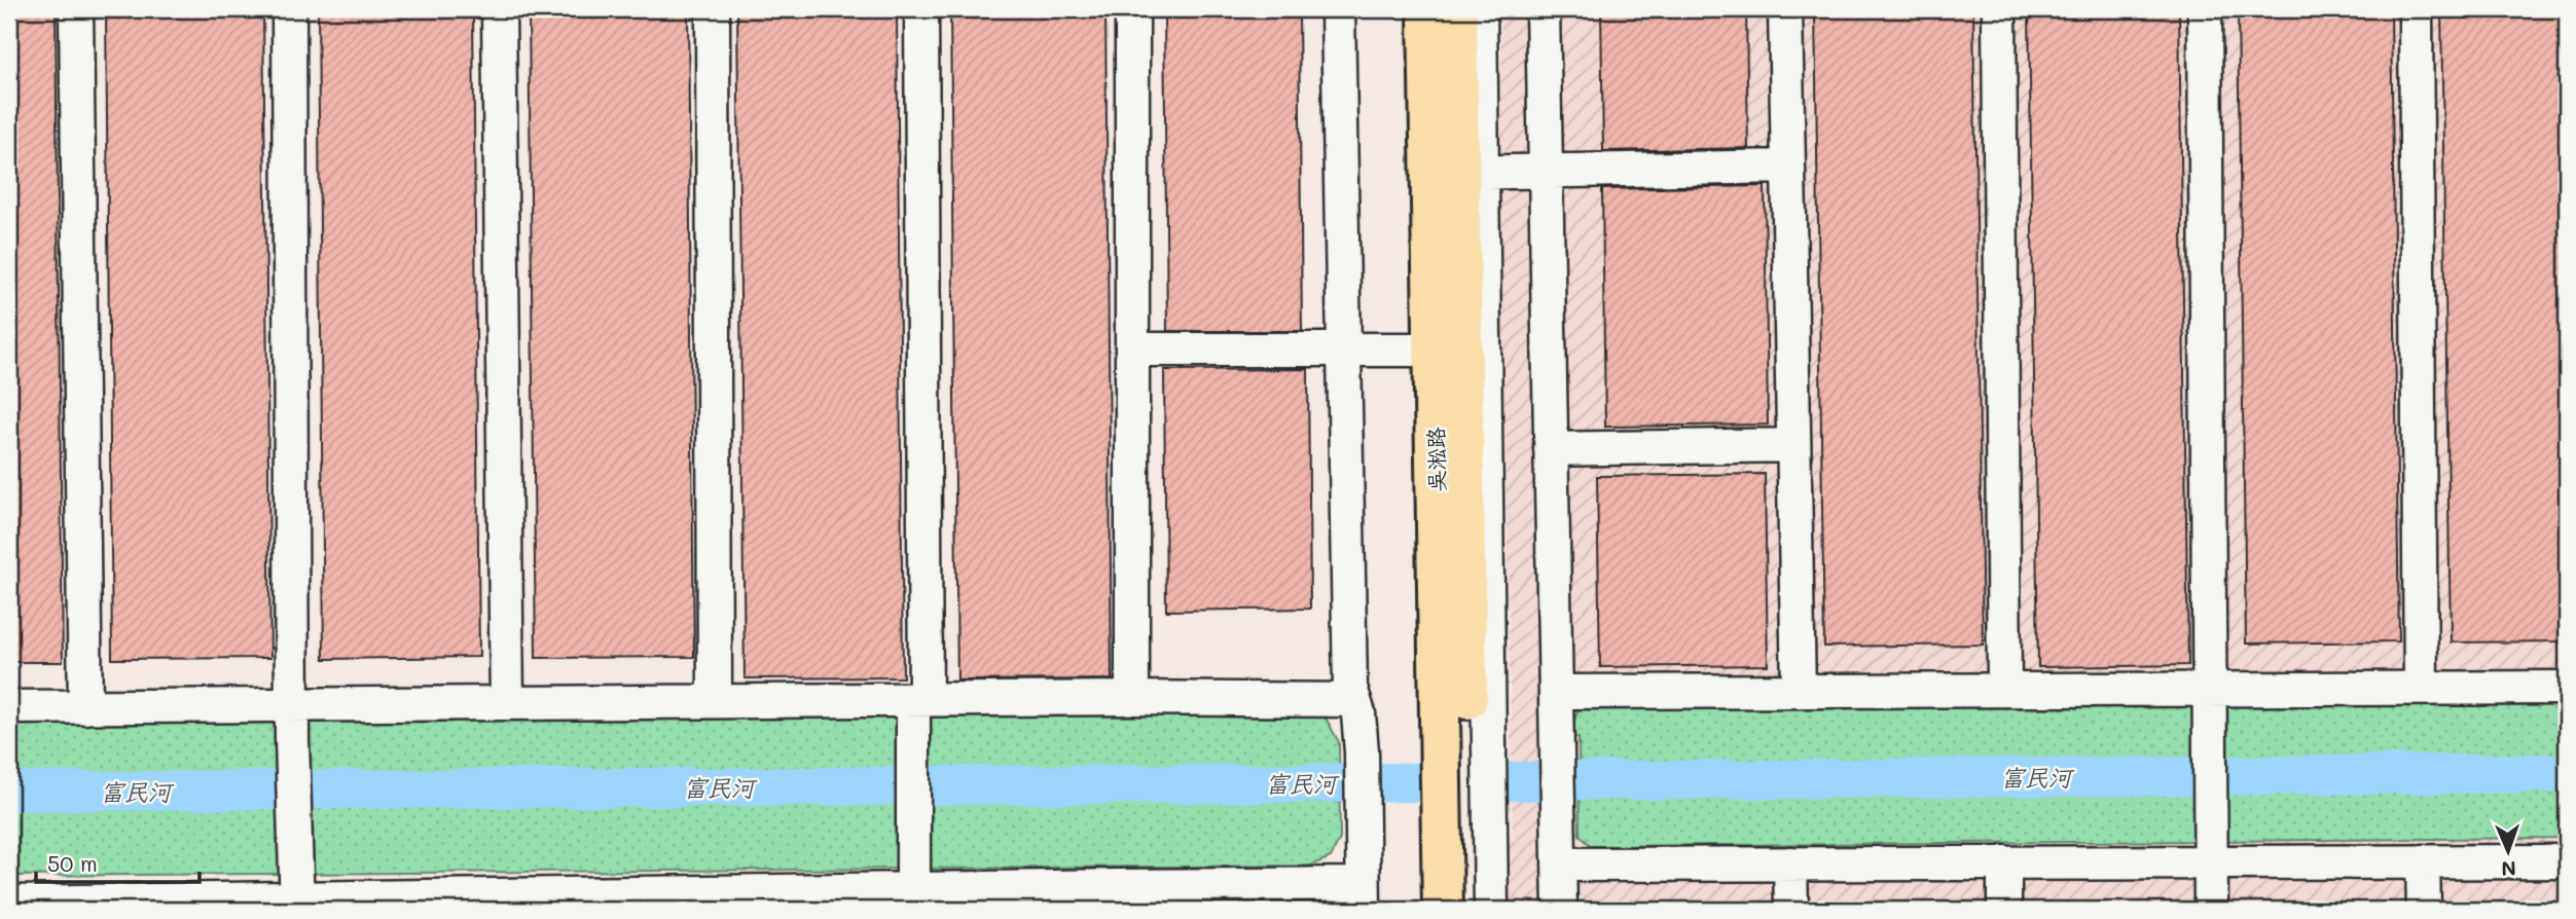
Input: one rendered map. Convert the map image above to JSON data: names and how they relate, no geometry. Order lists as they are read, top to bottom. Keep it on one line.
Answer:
{"streets":{"main road":["吴淞路"]},"water":["富民河"],"scale_bar":"50 m","north":"bottom"}
